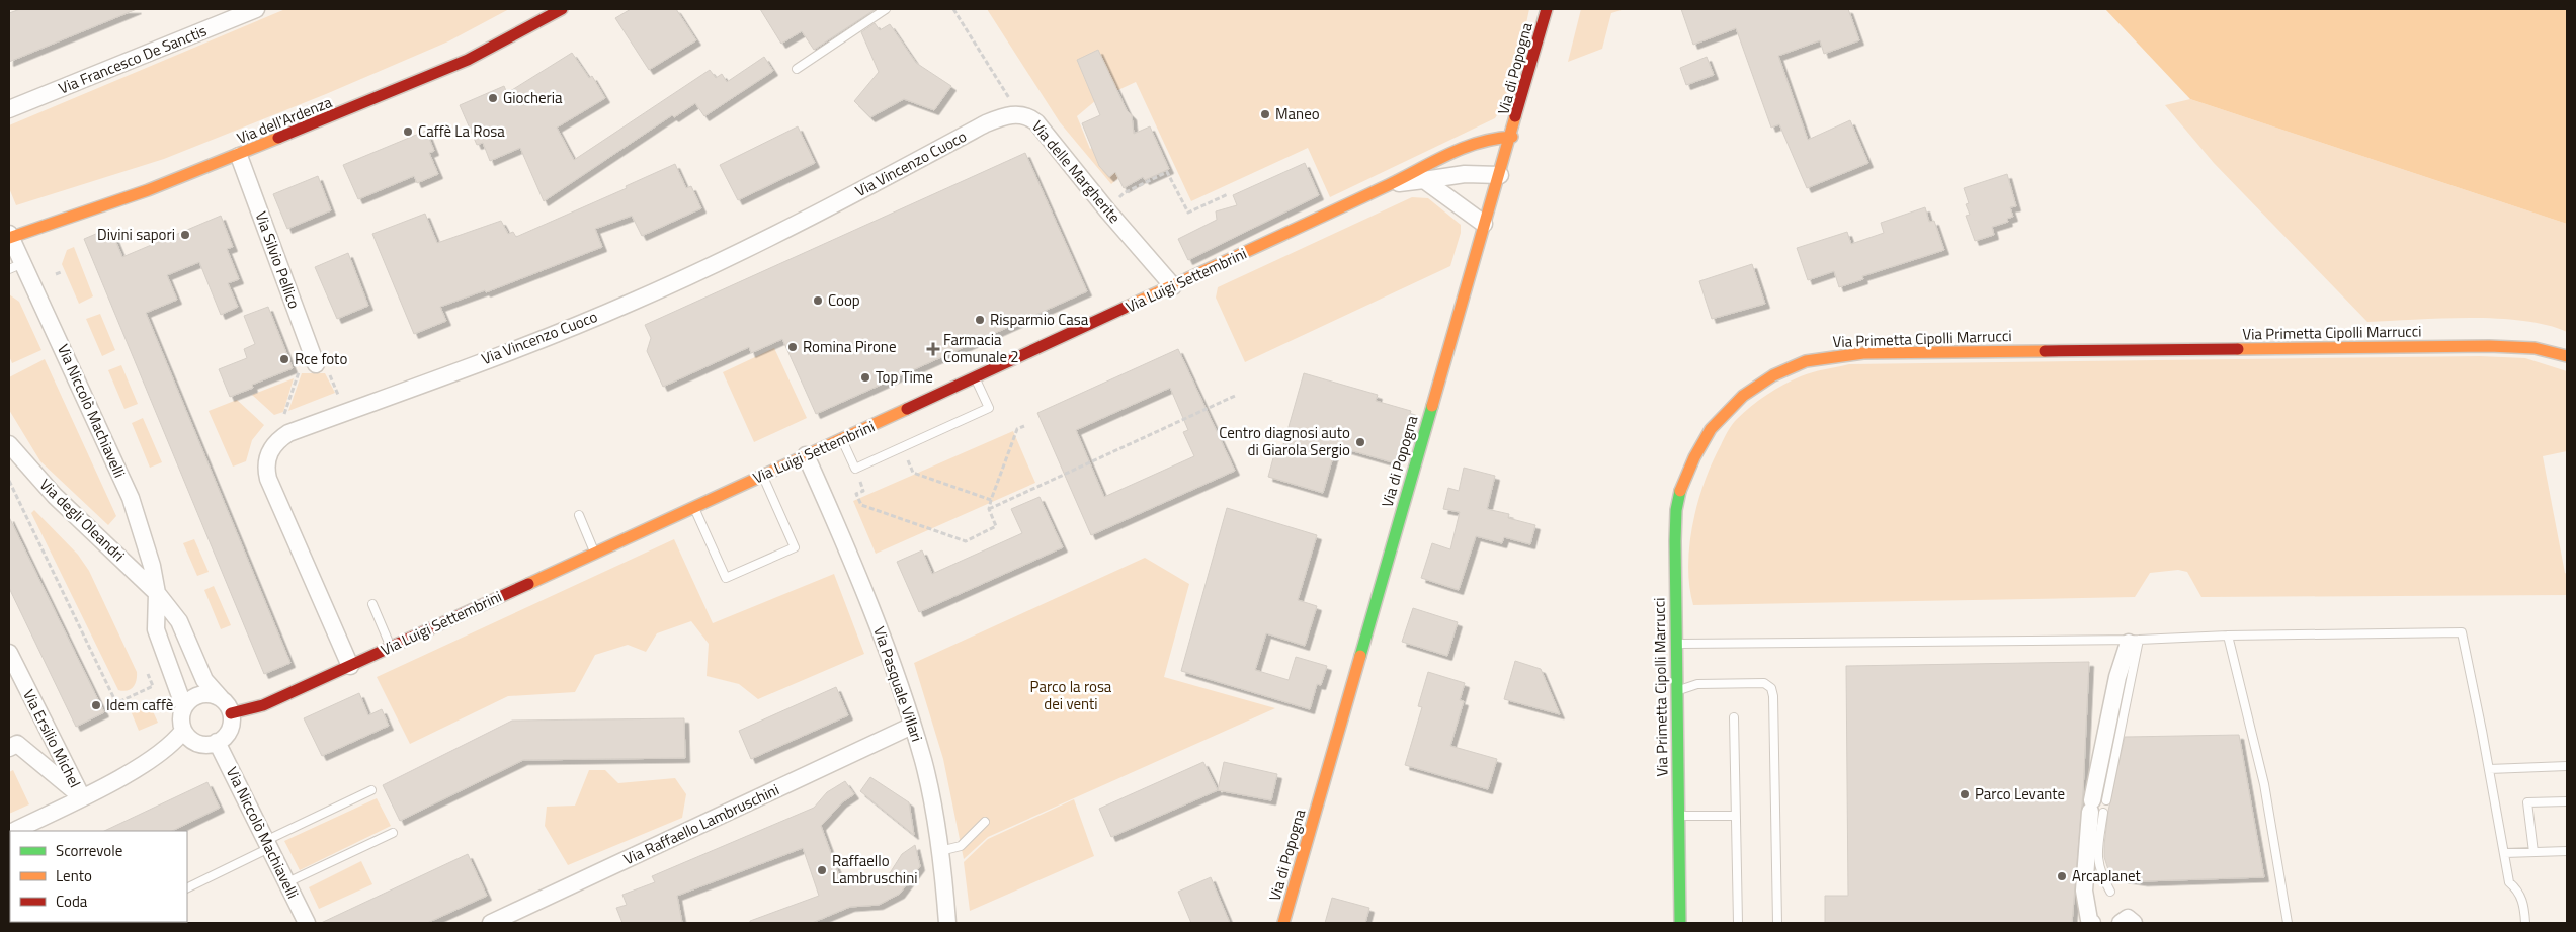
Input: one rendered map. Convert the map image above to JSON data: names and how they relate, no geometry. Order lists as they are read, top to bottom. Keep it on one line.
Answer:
{"streets":{"street":["Via Francesco De Sanctis","Via di Popogna","Via dell'Ardenza","Via Vincenzo Cuoco","Via delle Margherite","Via Silvio Pellico","Via Luigi Settembrini","Via Primetta Cipolli Marrucci","Via Niccolò Machiavelli","Via degli Oleandri","Via Pasquale Villari","Via Ersilio Michel","Via Raffaello Lambruschini"]},"crossings":[["Via di Popogna","Via Luigi Settembrini"],["Via dell'Ardenza","Via Silvio Pellico"],["Via dell'Ardenza","Via Niccolò Machiavelli"],["Via Vincenzo Cuoco","Via delle Margherite"],["Via Vincenzo Cuoco","Via Luigi Settembrini"],["Via delle Margherite","Via Luigi Settembrini"],["Via Luigi Settembrini","Via Niccolò Machiavelli"],["Via Luigi Settembrini","Via Pasquale Villari"],["Via Niccolò Machiavelli","Via degli Oleandri"],["Via Pasquale Villari","Via Raffaello Lambruschini"]],"parks":["Parco la rosa dei venti"],"places":{"other":["Giocheria","Maneo","Caffè La Rosa","Divini sapori","Coop","Risparmio Casa","Romina Pirone","Rce foto","Top Time","Centro diagnosi auto di Giarola Sergio","Idem caffè","Parco Levante","Raffaello Lambruschini","Arcaplanet"],"health":["Farmacia Comunale 2"]},"legend":["Scorrevole","Lento","Coda"]}
